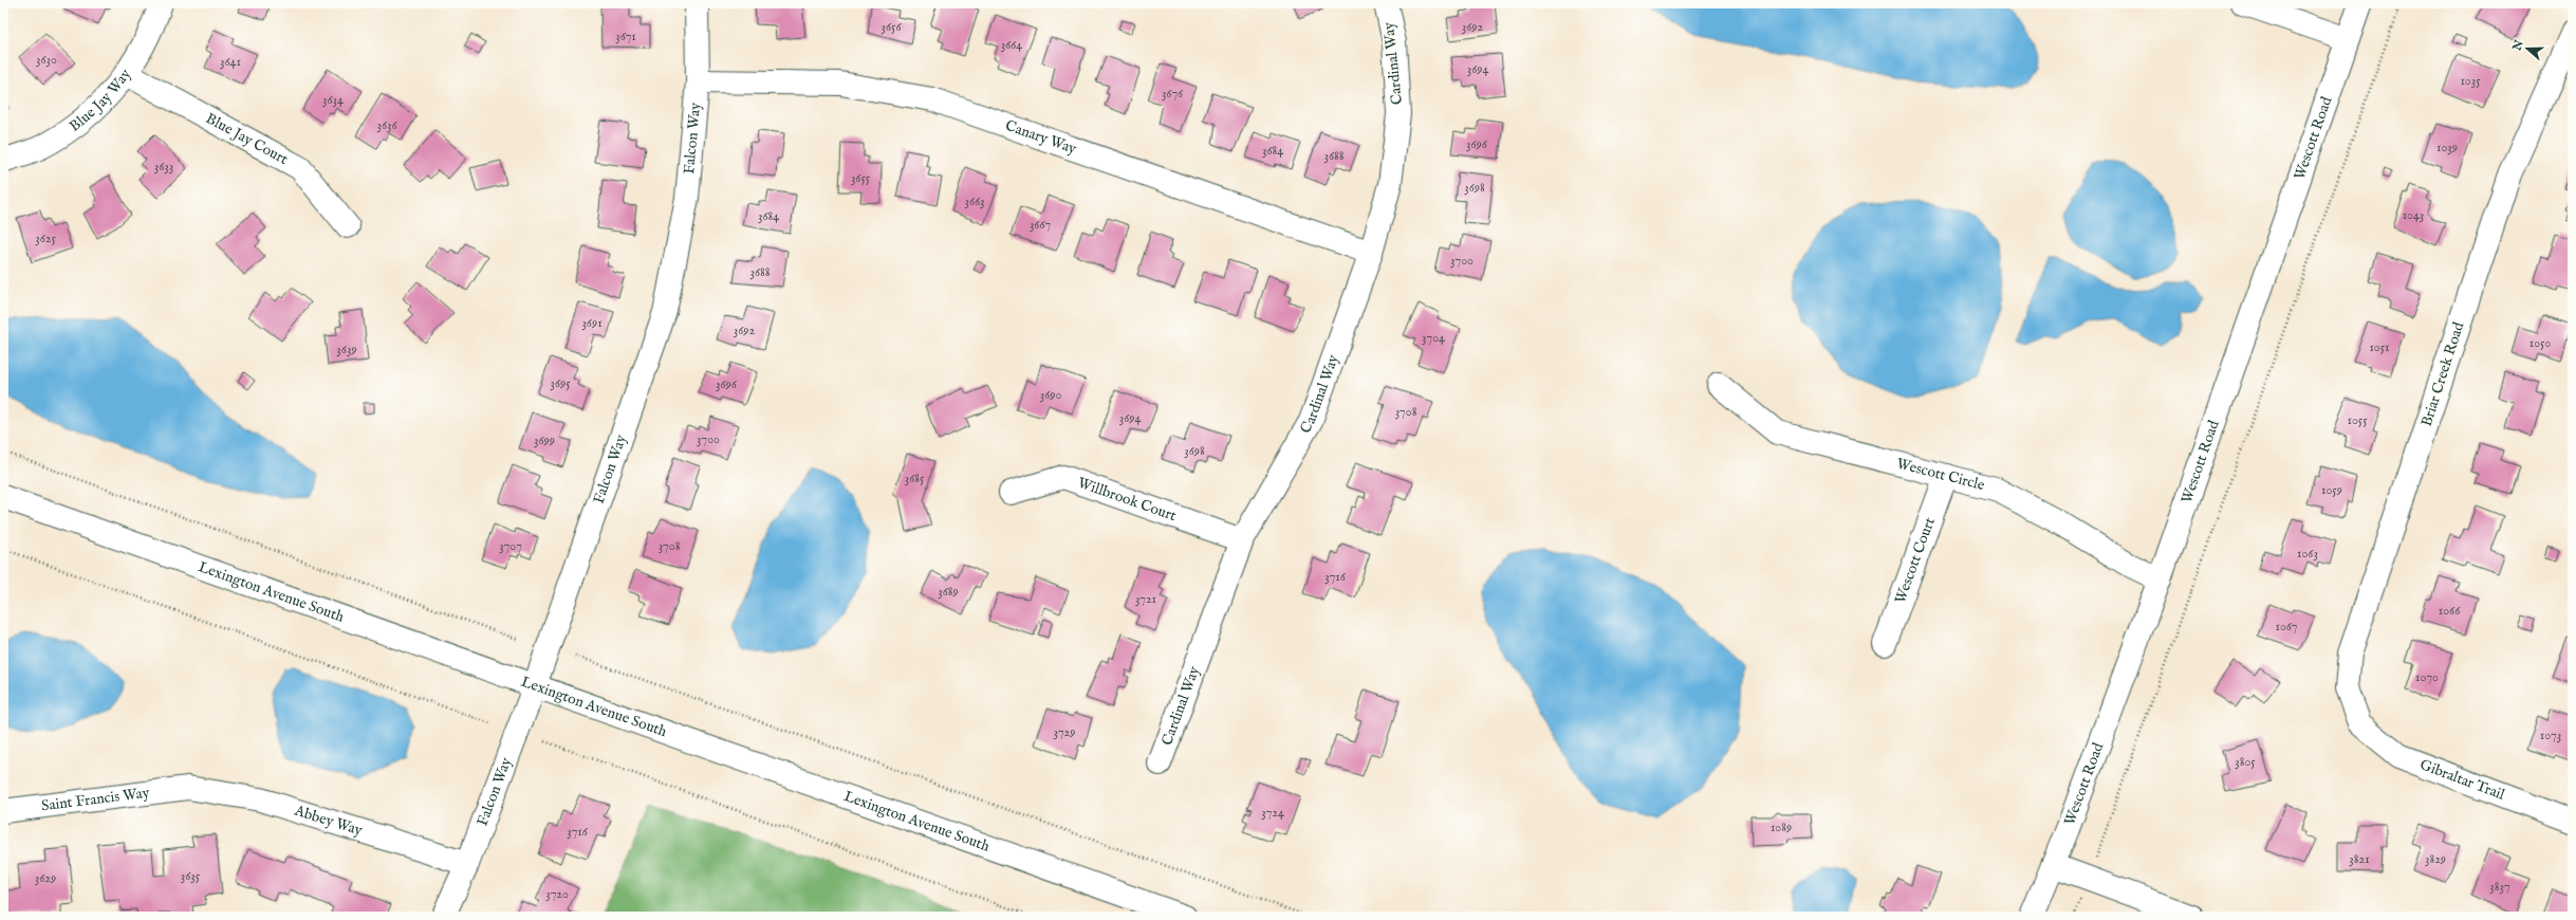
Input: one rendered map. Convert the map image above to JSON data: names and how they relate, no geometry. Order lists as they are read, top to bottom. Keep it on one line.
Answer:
{"streets":{"street":["Cardinal Way","Blue Jay Way","Canary Way","Falcon Way","Wescott Road","Blue Jay Court","Briar Creek Road","Wescott Circle","Willbrook Court","Wescott Court","Lexington Avenue South","Gibraltar Trail","Saint Francis Way","Abbey Way"]},"crossings":[["Cardinal Way","Canary Way"],["Cardinal Way","Willbrook Court"],["Blue Jay Way","Blue Jay Court"],["Canary Way","Falcon Way"],["Falcon Way","Lexington Avenue South"],["Falcon Way","Abbey Way"],["Wescott Road","Wescott Circle"],["Briar Creek Road","Gibraltar Trail"],["Wescott Circle","Wescott Court"],["Saint Francis Way","Abbey Way"]],"house_numbers":["3656","3692","3671","3664","3630","3641","3694","1035","3676","3634","3636","3696","1039","3684","3688","3633","3655","3698","3663","1043","3684","3667","3625","3700","3688","3691","3692","3704","1050","1051","3639","3695","3696","3690","3708","3694","1055","3700","3699","3698","3685","1059","3707","3708","1063","3716","3689","3721","1066","1067","1070","3729","1073","3805","3724","1089","3716","3821","3829","3635","3629","3837","3720"],"north":"left"}
